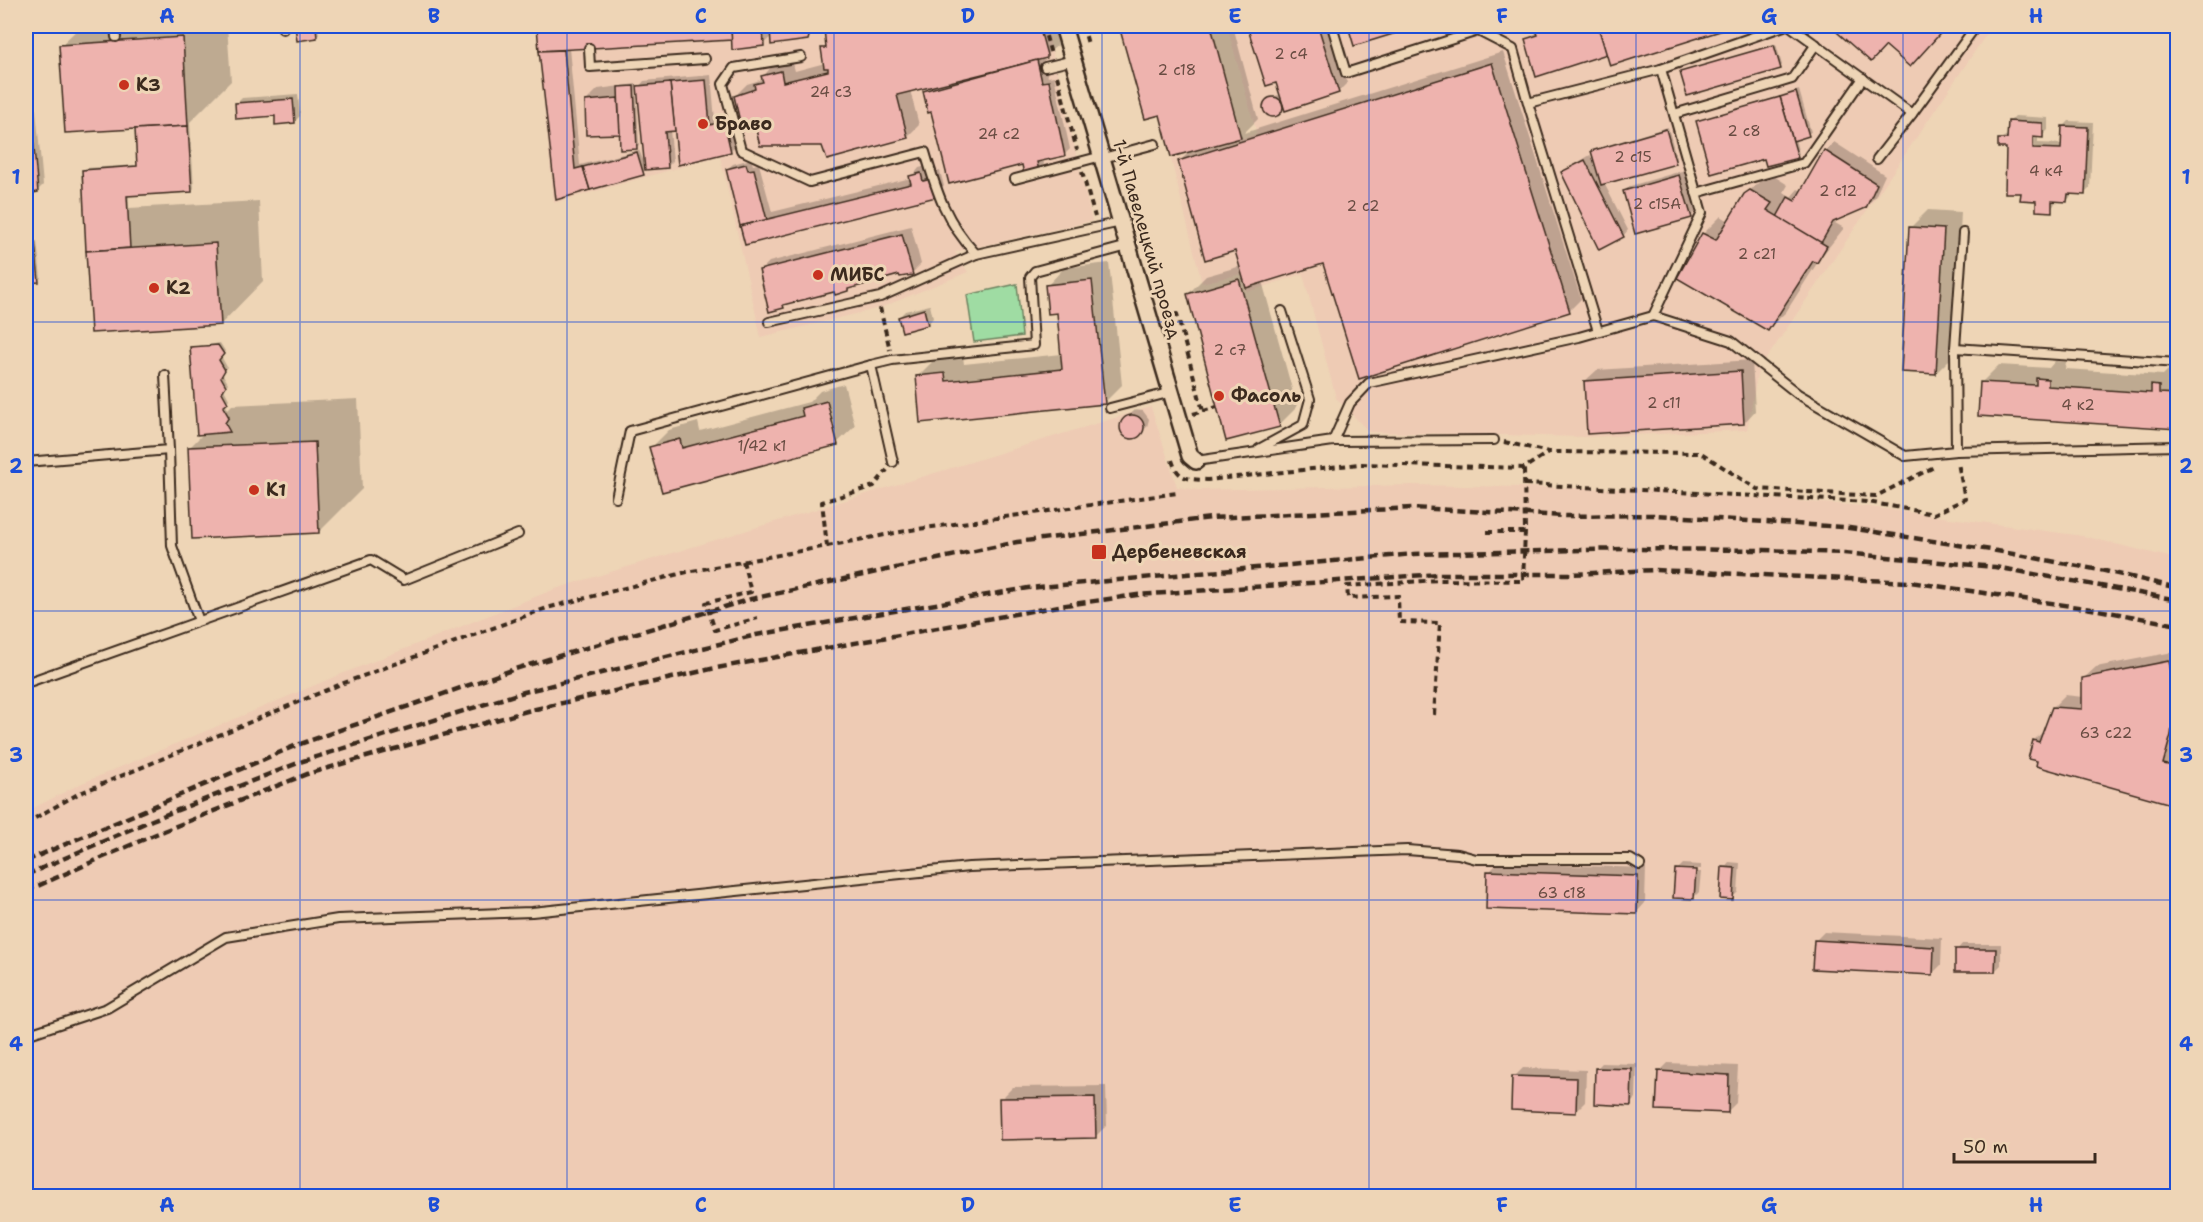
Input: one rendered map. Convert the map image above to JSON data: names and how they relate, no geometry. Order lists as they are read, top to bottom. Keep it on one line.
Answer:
{"streets":{"street":["1-й Павелецкий проезд"]},"places":{"other":["К3","Браво","МИБС","К2","Фасоль","К1"],"transit":["Дербеневская"]},"house_numbers":["2 с4","2 с18","24 с3","2 с8","24 с2","2 с15","4 к4","2 с12","2 с15А","2 с2","2 с21","2 с7","2 с11","4 к2","1/42 к1","63 с22","63 с18"],"scale_bar":"50 m","grid":{"columns":["A","B","C","D","E","F","G","H"],"rows":["1","2","3","4"]}}
